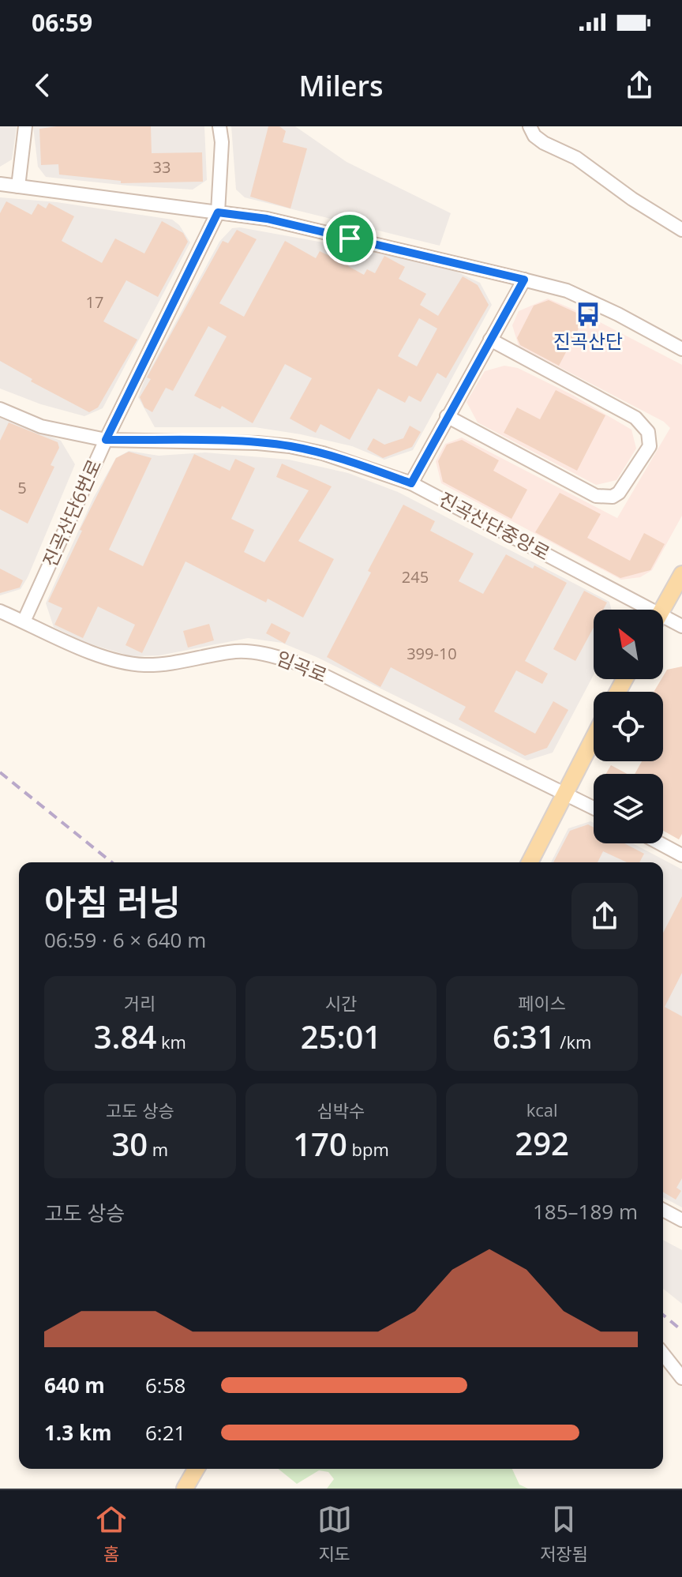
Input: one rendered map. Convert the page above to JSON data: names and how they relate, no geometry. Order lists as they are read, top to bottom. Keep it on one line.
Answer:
{"streets":{"street":["진곡산단6번로","진곡산단중앙로","임곡로"]},"crossings":[["진곡산단6번로","진곡산단중앙로"],["진곡산단6번로","임곡로"]],"places":{"bus stop":["진곡산단"]},"house_numbers":["33","17","5","245","399-10"],"north":"top left","page":{"status":"06:59","header":"Milers","heading":["아침 러닝","06:59 · 6 × 640 m"],"stats":[["거리","3.84 km"],["시간","25:01"],["페이스","6:31 /km"],["고도 상승","30 m"],["심박수","170 bpm"],["kcal","292"]],"chart":["고도 상승","185–189 m"],"list":[{"name":"640 m","note":"6:58"},{"name":"1.3 km","note":"6:21"}],"tabs":["홈","지도","저장됨"]}}
